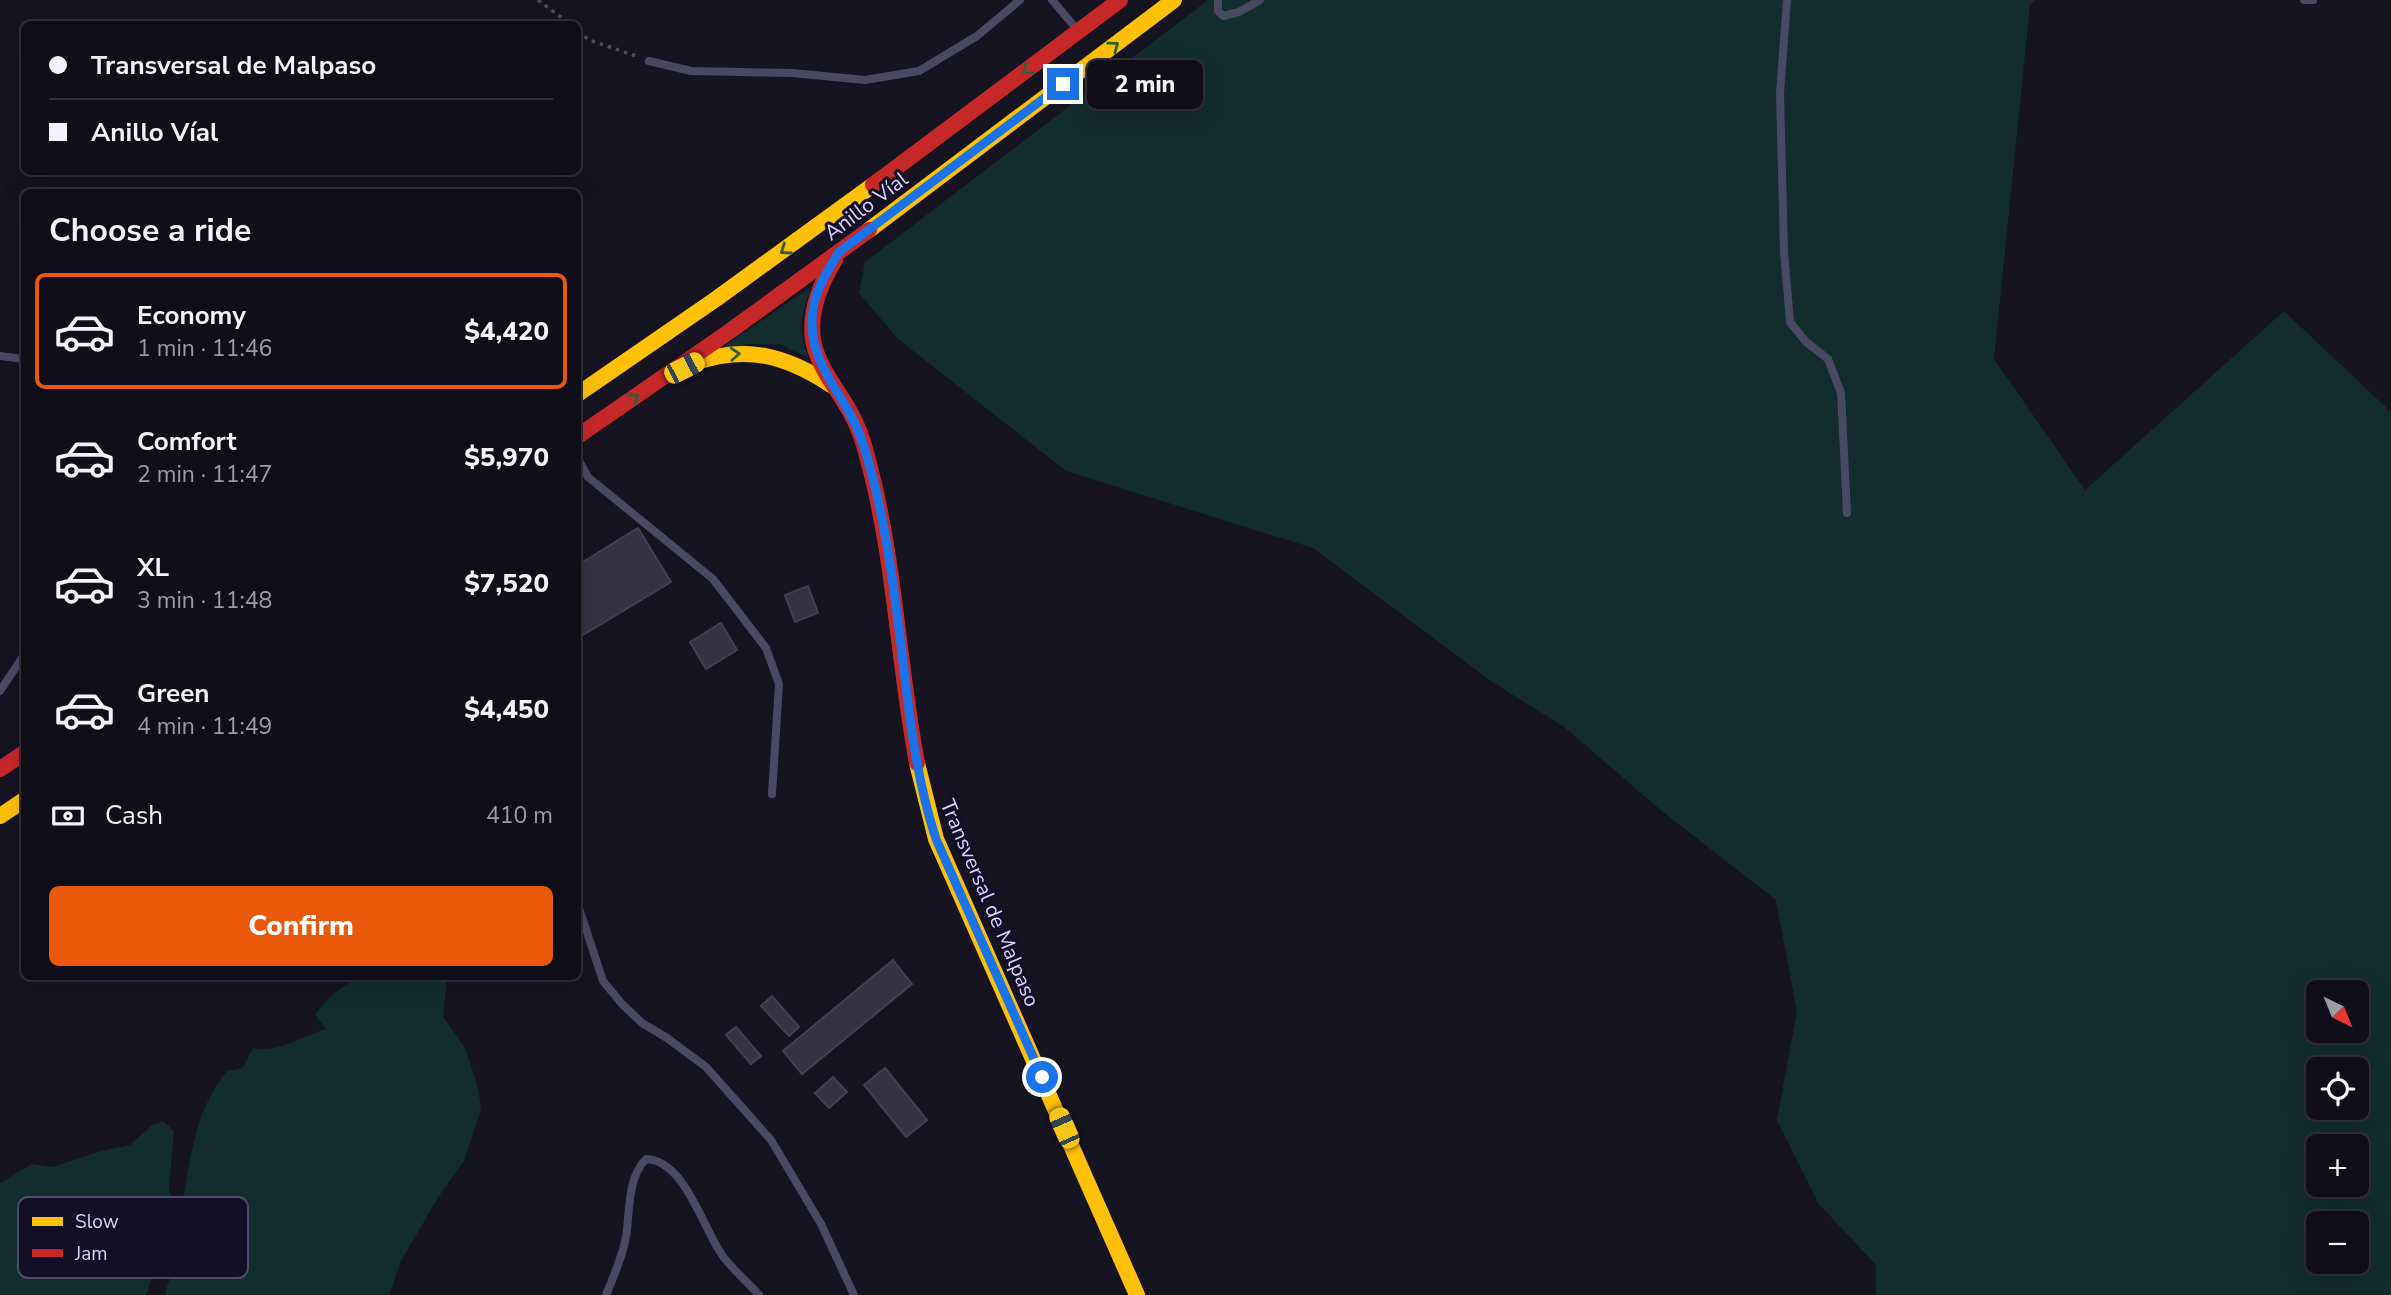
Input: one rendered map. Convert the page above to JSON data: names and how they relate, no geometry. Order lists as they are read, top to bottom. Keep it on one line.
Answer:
{"streets":{"main road":["Anillo Víal","Transversal de Malpaso"]},"crossings":[["Anillo Víal","Transversal de Malpaso"]],"legend":["Slow","Jam"],"north":"bottom right","page":{"banner":["Transversal de Malpaso","Anillo Víal"],"bubble":"2 min","heading":"Choose a ride","list":[{"name":"Economy","note":"1 min · 11:46","value":"$4,420"},{"name":"Comfort","note":"2 min · 11:47","value":"$5,970"},{"name":"XL","note":"3 min · 11:48","value":"$7,520"},{"name":"Green","note":"4 min · 11:49","value":"$4,450"}],"pay":["Cash","410 m"],"buttons":"Confirm","map_buttons":["+","−"]}}
